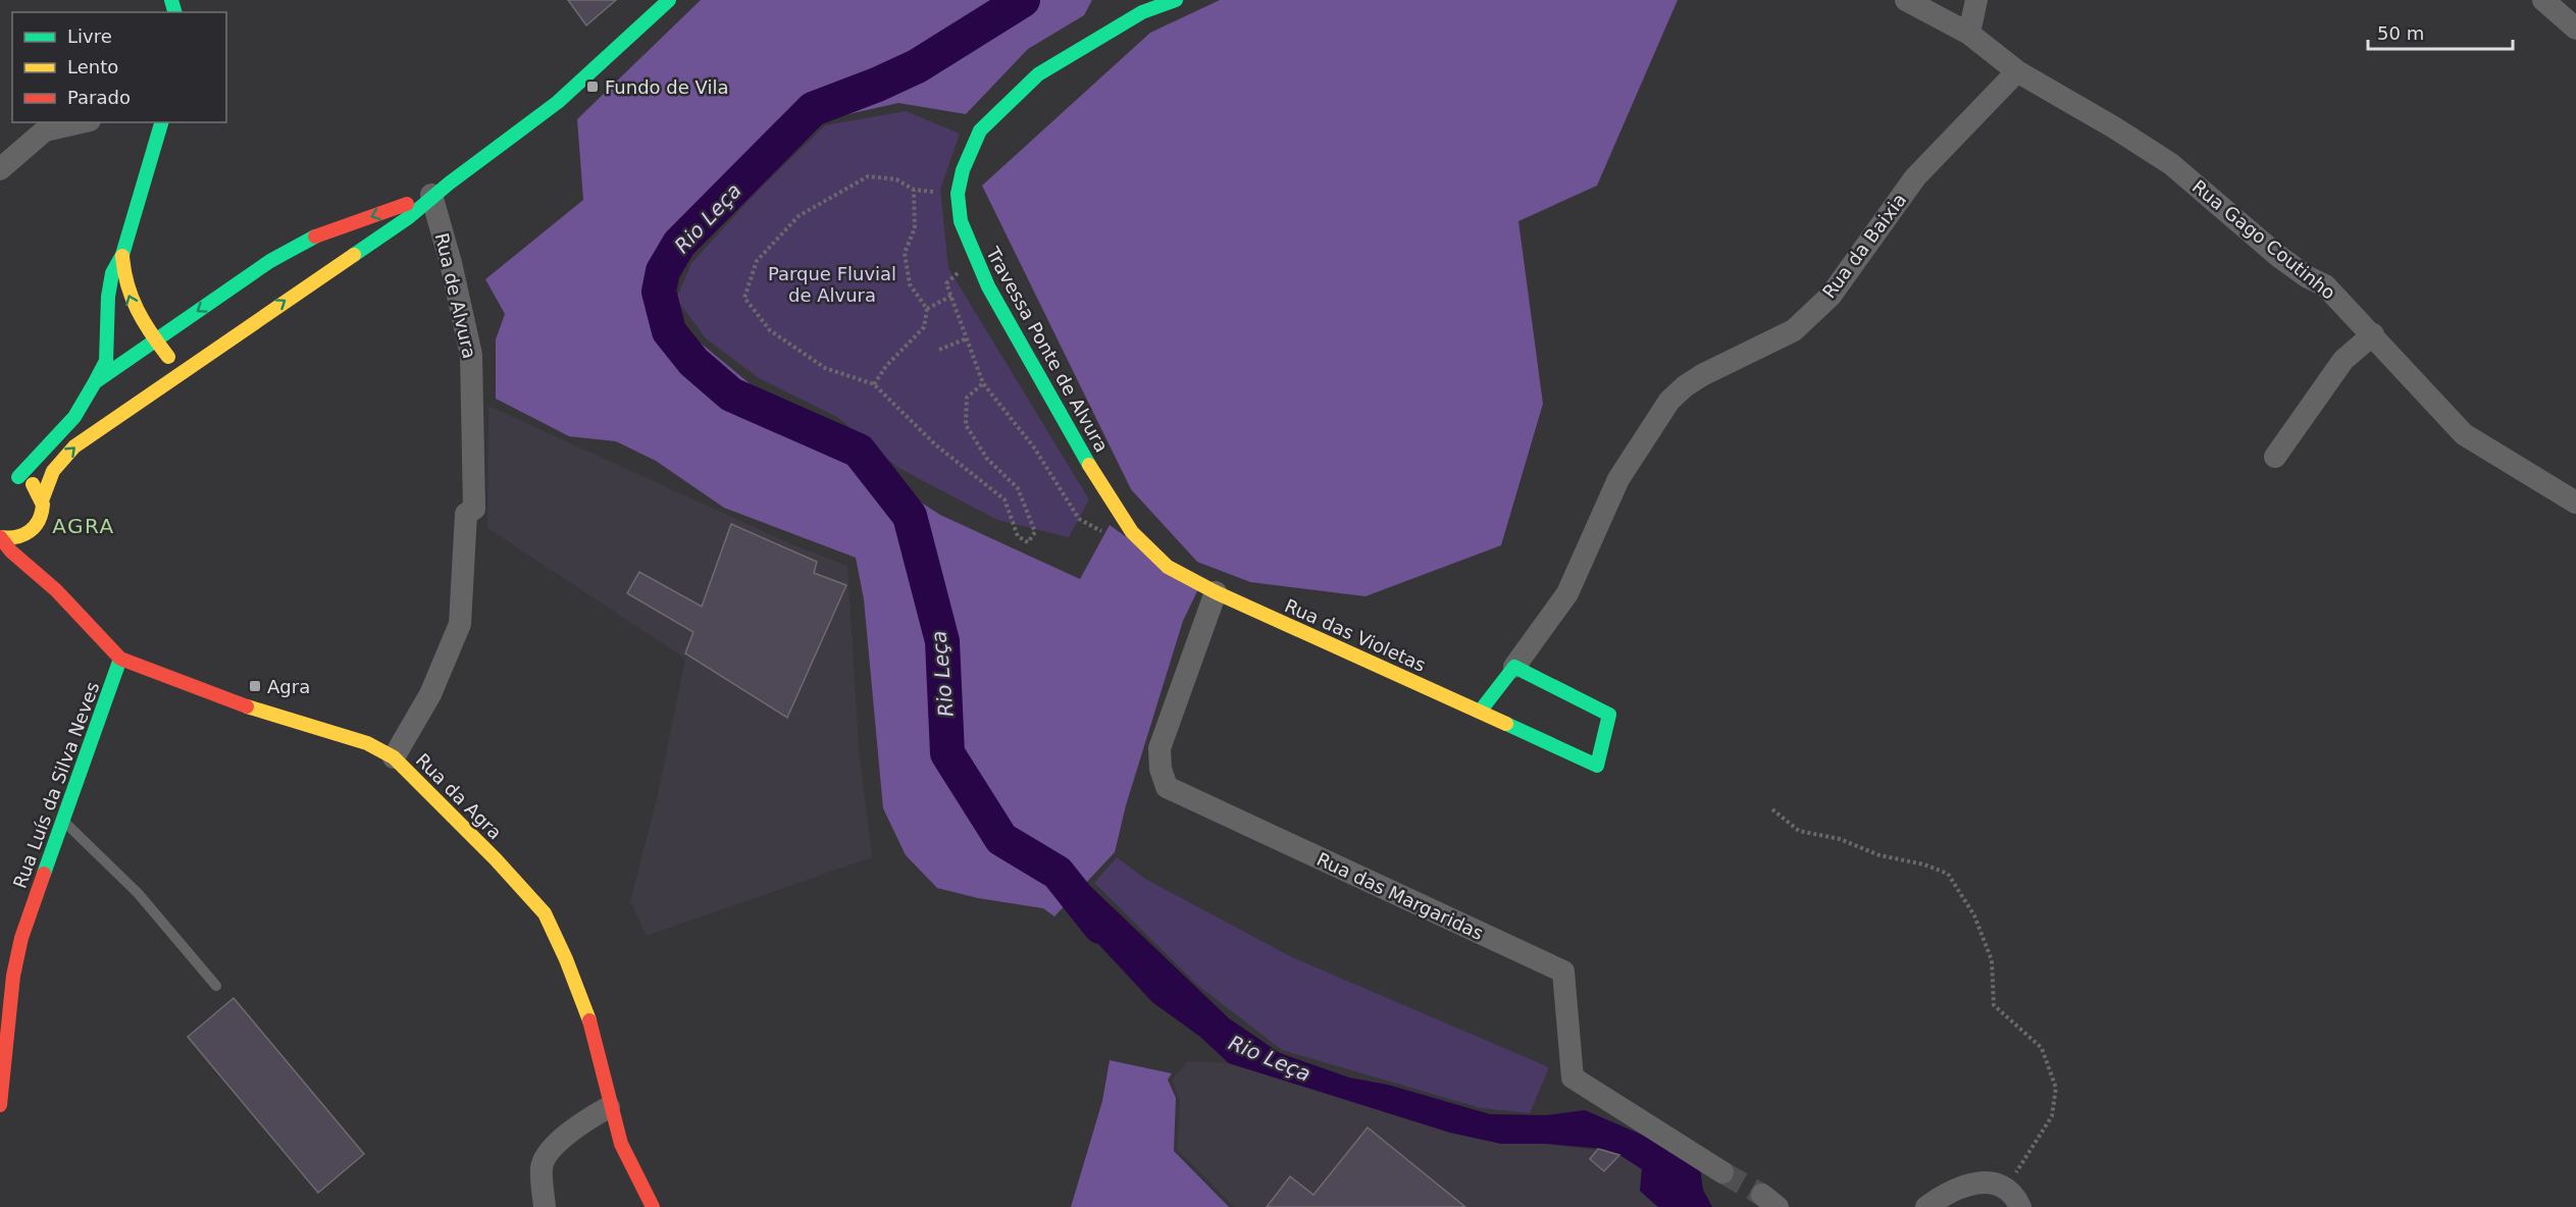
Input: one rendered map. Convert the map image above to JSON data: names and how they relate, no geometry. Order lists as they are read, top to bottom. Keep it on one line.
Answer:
{"streets":{"street":["Rua Gago Coutinho","Rua da Baixia","Rua de Alvura","Travessa Ponte de Alvura","Rua das Violetas","Rua Luís da Silva Neves","Rua da Agra","Rua das Margaridas"]},"crossings":[["Rua Gago Coutinho","Rua da Baixia"],["Rua da Baixia","Rua das Violetas"],["Rua de Alvura","Rua da Agra"],["Travessa Ponte de Alvura","Rua das Violetas"],["Travessa Ponte de Alvura","Rua das Margaridas"],["Rua das Violetas","Rua das Margaridas"],["Rua Luís da Silva Neves","Rua da Agra"]],"districts":["AGRA"],"water":["Rio Leça"],"parks":["Parque Fluvial de Alvura"],"places":{"transit":["Fundo de Vila","Agra"]},"legend":["Livre","Lento","Parado"],"scale_bar":"50 m"}
